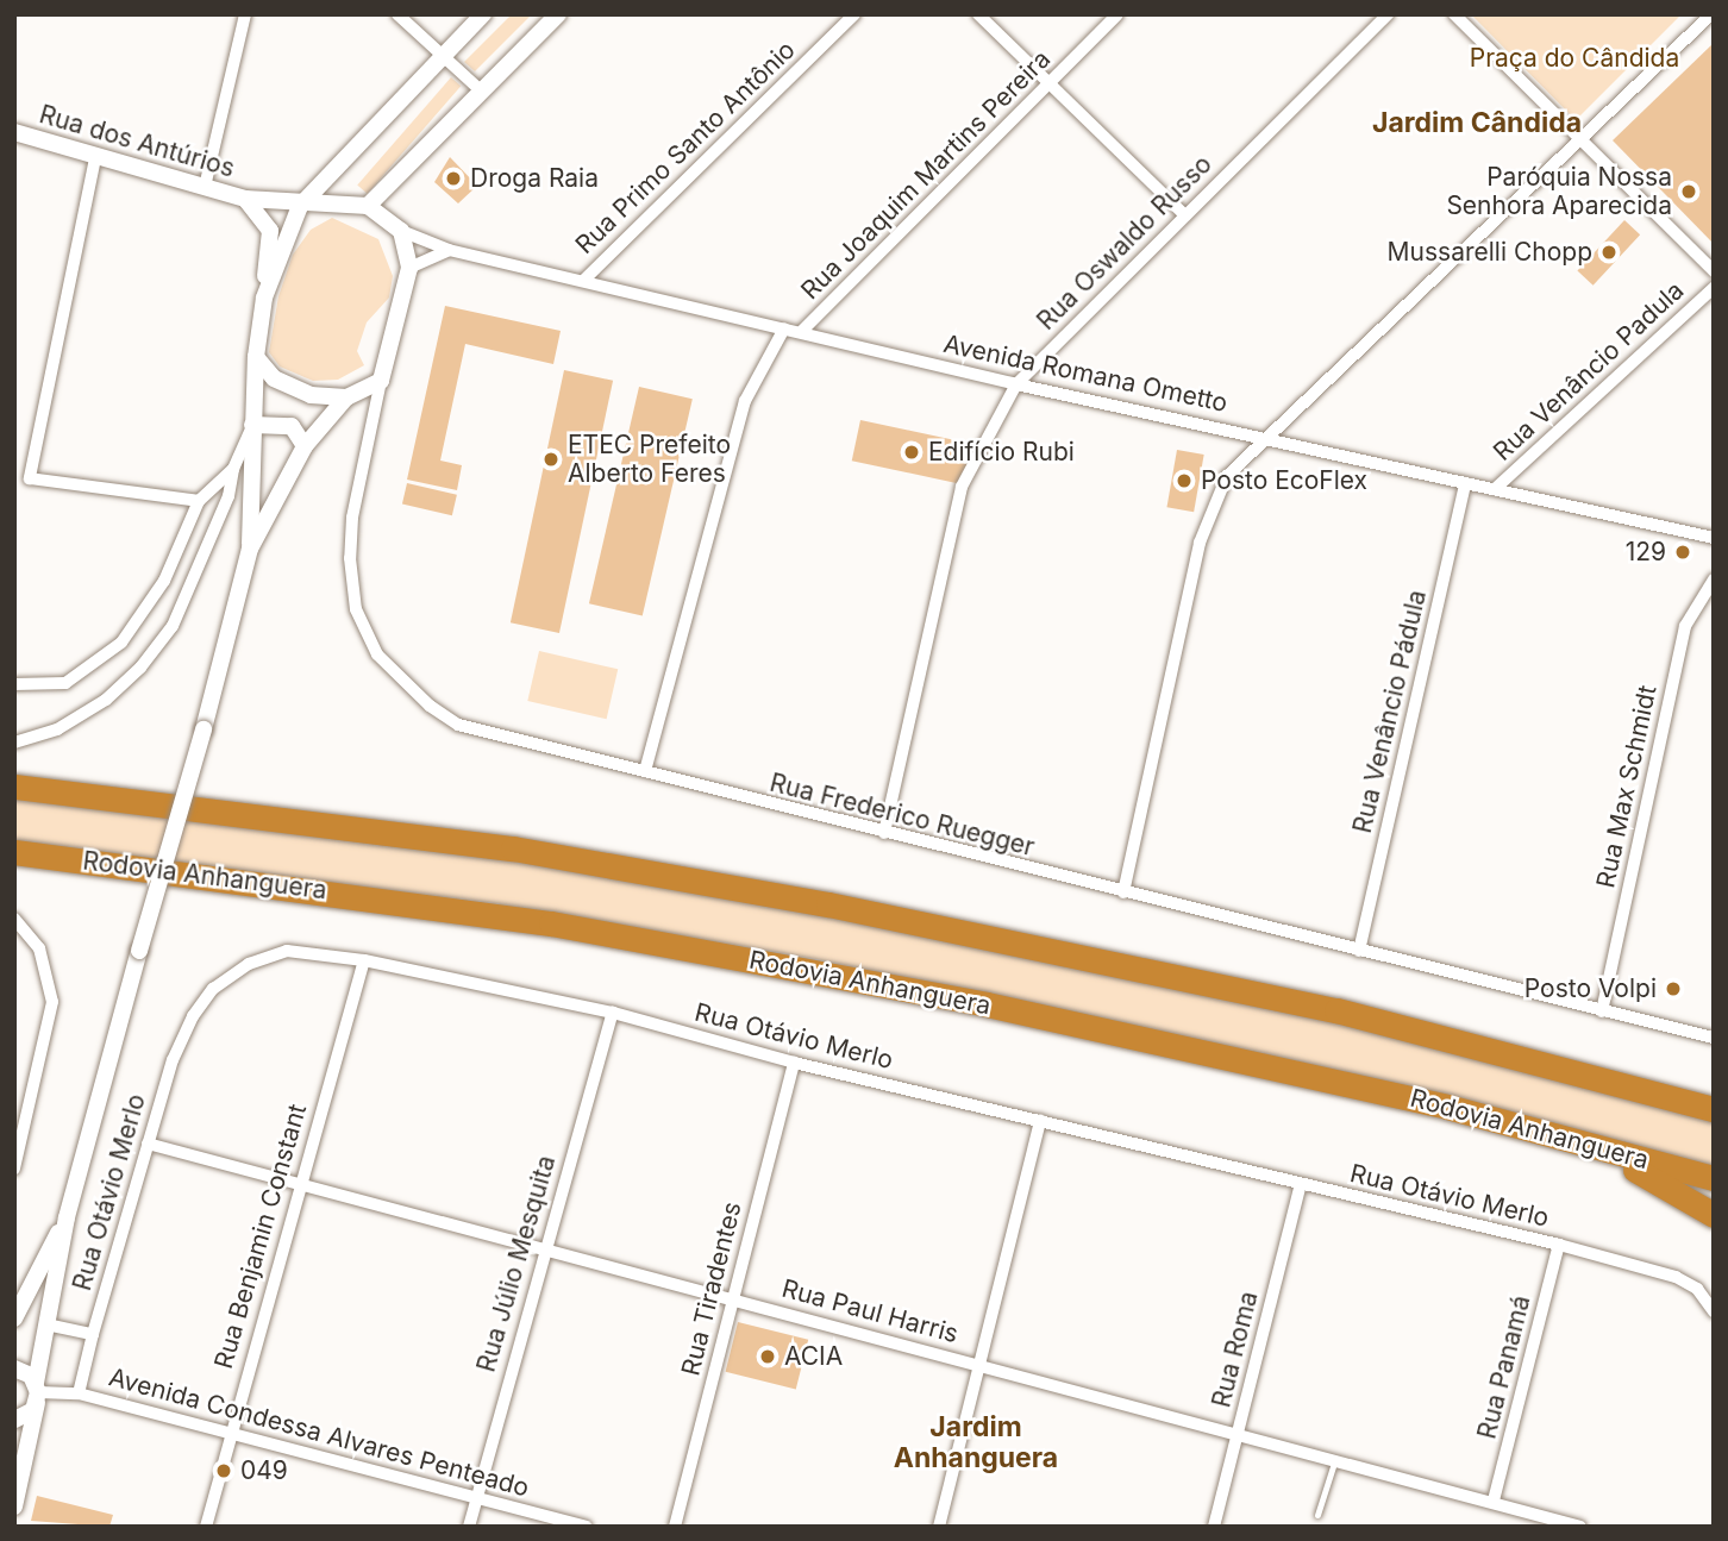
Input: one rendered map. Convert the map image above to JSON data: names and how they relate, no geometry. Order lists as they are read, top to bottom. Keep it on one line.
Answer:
{"streets":{"highway":["Rodovia Anhanguera"],"street":["Rua dos Antúrios","Rua Primo Santo Antônio","Rua Joaquim Martins Pereira","Rua Oswaldo Russo","Rua Venâncio Padula","Avenida Romana Ometto","Rua Venâncio Pádula","Rua Max Schmidt","Rua Frederico Ruegger","Rua Otávio Merlo","Rua Benjamin Constant","Rua Júlio Mesquita","Rua Tiradentes","Rua Paul Harris","Rua Roma","Rua Panamá","Avenida Condessa Alvares Penteado"]},"crossings":[["Rua dos Antúrios","Avenida Romana Ometto"],["Rua dos Antúrios","Rua Frederico Ruegger"],["Rua Primo Santo Antônio","Avenida Romana Ometto"],["Rua Joaquim Martins Pereira","Avenida Romana Ometto"],["Rua Oswaldo Russo","Avenida Romana Ometto"],["Rua Oswaldo Russo","Rua Frederico Ruegger"],["Rua Venâncio Padula","Avenida Romana Ometto"],["Avenida Romana Ometto","Rua Venâncio Pádula"],["Avenida Romana Ometto","Rua Frederico Ruegger"],["Rua Venâncio Pádula","Rua Frederico Ruegger"],["Rua Max Schmidt","Rua Frederico Ruegger"],["Rua Otávio Merlo","Rua Benjamin Constant"],["Rua Otávio Merlo","Rua Júlio Mesquita"],["Rua Otávio Merlo","Rua Tiradentes"],["Rua Otávio Merlo","Rua Paul Harris"],["Rua Otávio Merlo","Rua Roma"],["Rua Otávio Merlo","Rua Panamá"],["Rua Otávio Merlo","Avenida Condessa Alvares Penteado"],["Rua Benjamin Constant","Rua Paul Harris"],["Rua Benjamin Constant","Avenida Condessa Alvares Penteado"],["Rua Júlio Mesquita","Rua Paul Harris"],["Rua Júlio Mesquita","Avenida Condessa Alvares Penteado"],["Rua Tiradentes","Rua Paul Harris"],["Rua Paul Harris","Rua Roma"],["Rua Paul Harris","Rua Panamá"]],"districts":["Jardim Cândida","Jardim Anhanguera"],"parks":["Praça do Cândida"],"places":["Droga Raia","Paróquia Nossa Senhora Aparecida","Mussarelli Chopp","Edifício Rubi","ETEC Prefeito Alberto Feres","Posto EcoFlex","129","Posto Volpi","ACIA","049"]}
